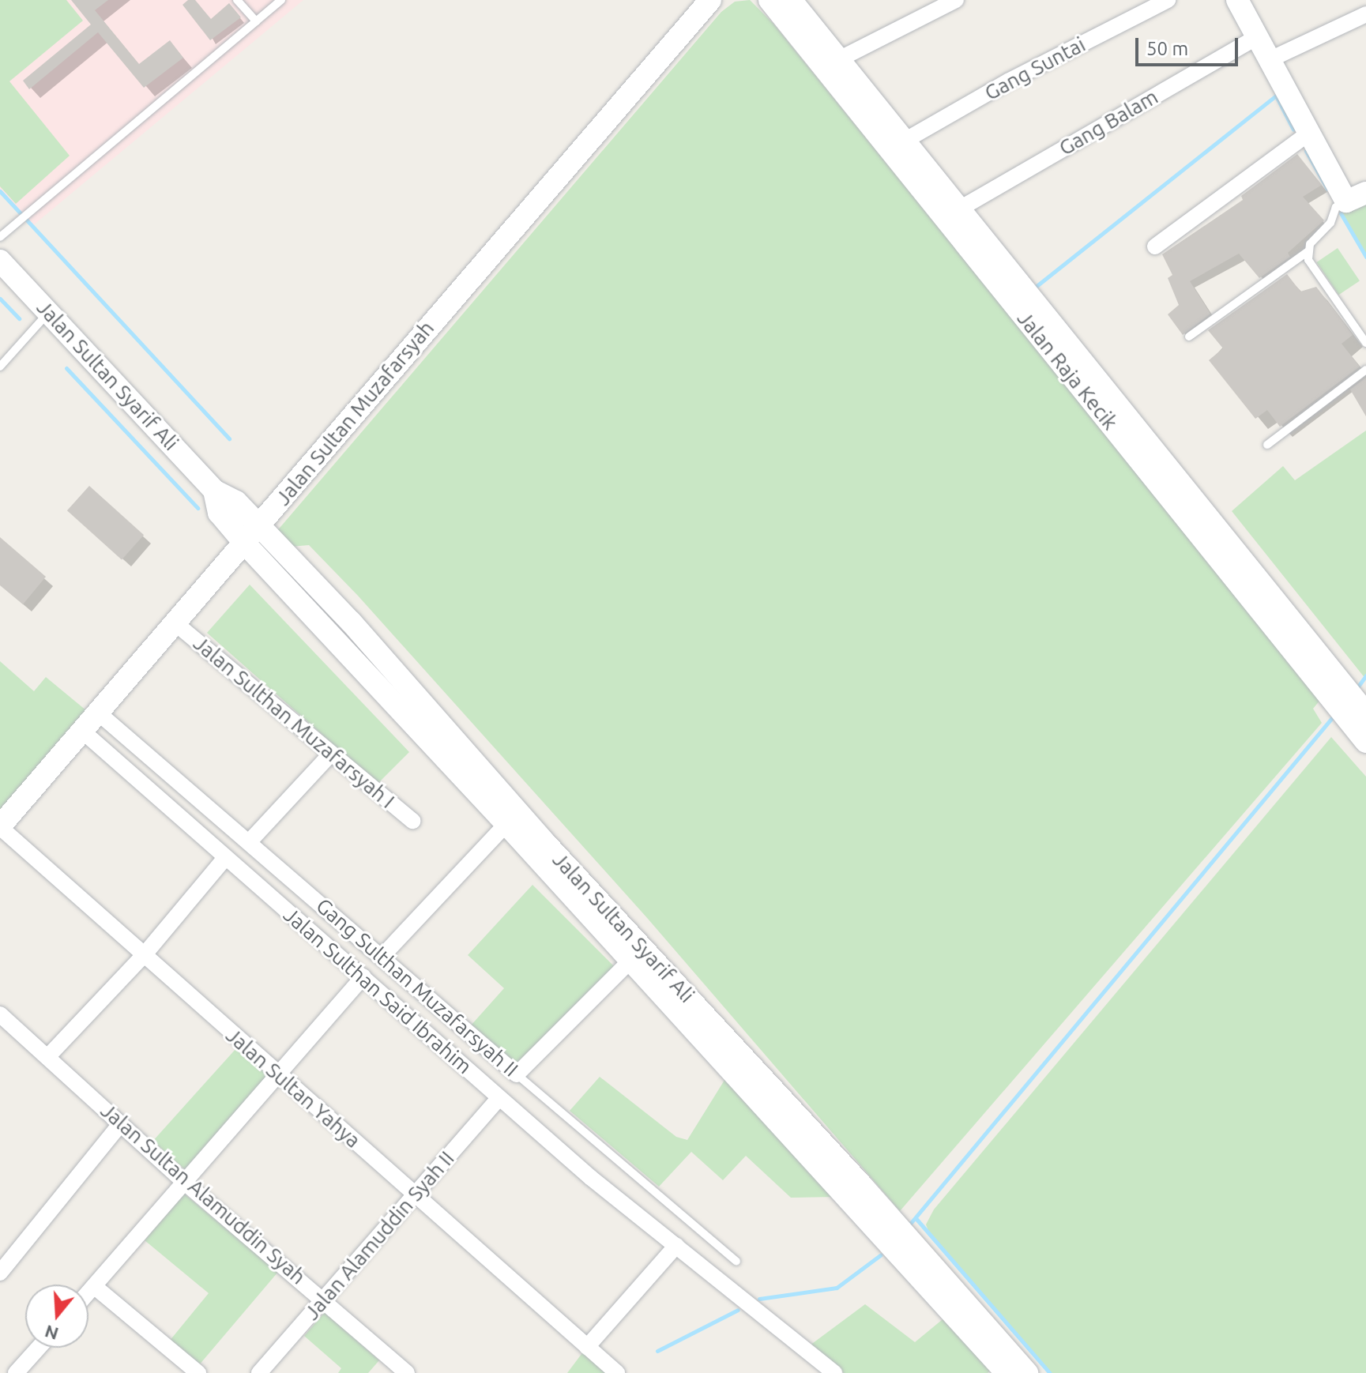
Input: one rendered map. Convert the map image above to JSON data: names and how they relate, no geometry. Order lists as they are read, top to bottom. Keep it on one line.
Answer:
{"streets":{"street":["Gang Suntai","Gang Balam","Jalan Raja Kecik","Jalan Sultan Syarif Ali","Jalan Sultan Muzafarsyah","Jalan Sulthan Muzafarsyah I","Gang Sulthan Muzafarsyah II","Jalan Sulthan Said Ibrahim","Jalan Sultan Yahya","Jalan Sultan Alamuddin Syah","Jalan Alamuddin Syah II"]},"crossings":[["Gang Suntai","Jalan Raja Kecik"],["Gang Balam","Jalan Raja Kecik"],["Jalan Sultan Syarif Ali","Jalan Sultan Muzafarsyah"],["Jalan Sultan Muzafarsyah","Jalan Sulthan Muzafarsyah I"],["Jalan Sultan Muzafarsyah","Gang Sulthan Muzafarsyah II"],["Jalan Sultan Muzafarsyah","Jalan Sulthan Said Ibrahim"],["Jalan Sultan Muzafarsyah","Jalan Sultan Yahya"],["Jalan Sulthan Said Ibrahim","Jalan Alamuddin Syah II"],["Jalan Sultan Yahya","Jalan Alamuddin Syah II"],["Jalan Sultan Alamuddin Syah","Jalan Alamuddin Syah II"]],"scale_bar":"50 m","north":"bottom"}
